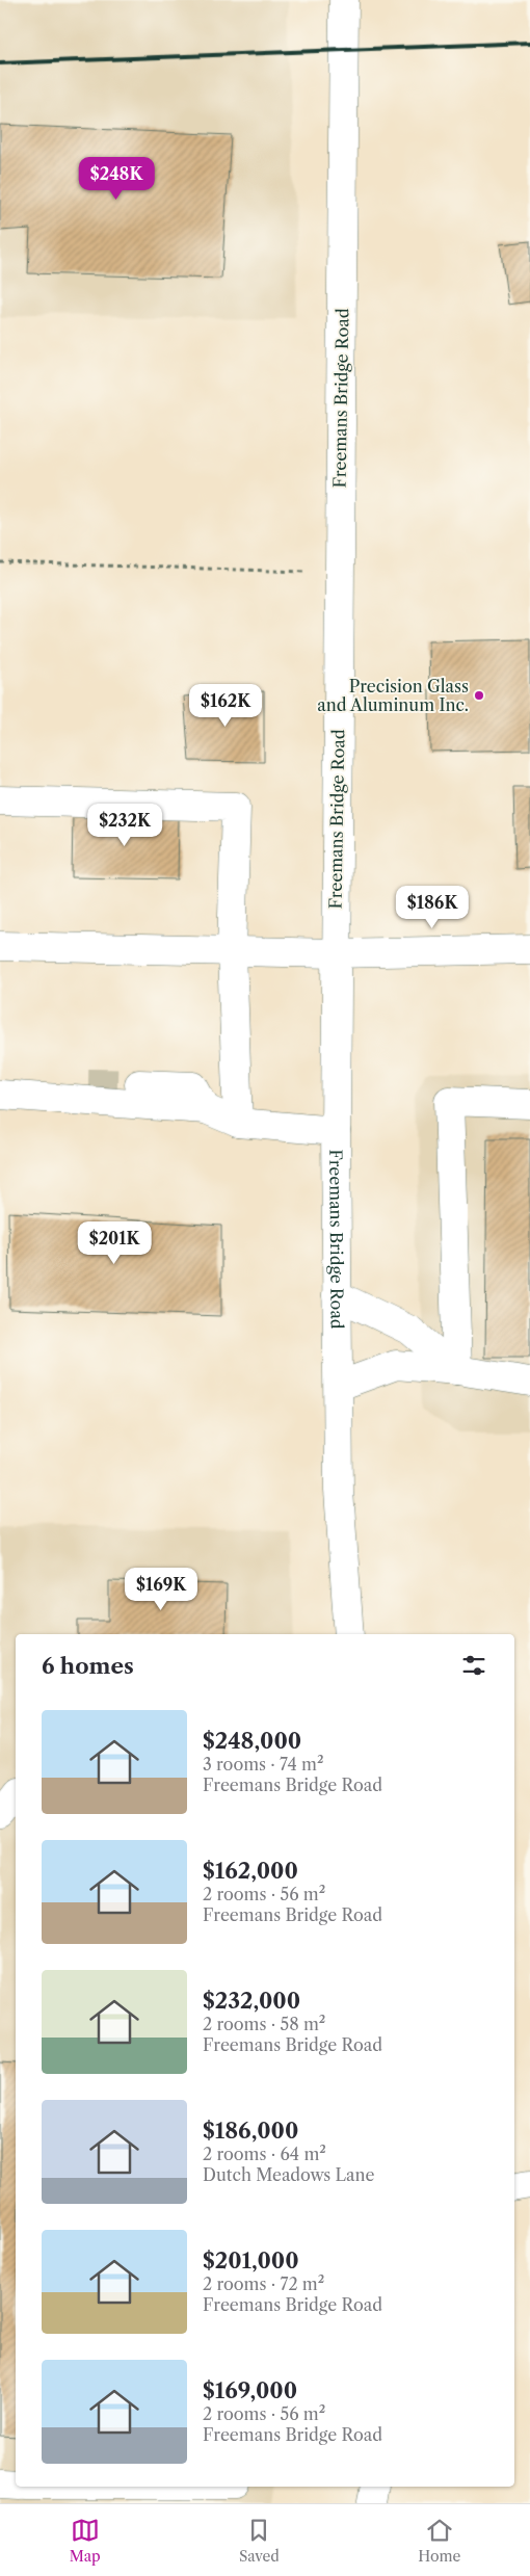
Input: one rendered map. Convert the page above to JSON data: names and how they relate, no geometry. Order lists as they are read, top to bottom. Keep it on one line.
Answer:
{"streets":{"main road":["Freemans Bridge Road"]},"places":["Precision Glass and Aluminum Inc."],"page":{"price":["$248K","$162K","$232K","$186K","$201K","$169K"],"heading":"6 homes","list":[{"name":"$248,000","note":"3 rooms · 74 m² · Freemans Bridge Road"},{"name":"$162,000","note":"2 rooms · 56 m² · Freemans Bridge Road"},{"name":"$232,000","note":"2 rooms · 58 m² · Freemans Bridge Road"},{"name":"$186,000","note":"2 rooms · 64 m² · Dutch Meadows Lane"},{"name":"$201,000","note":"2 rooms · 72 m² · Freemans Bridge Road"},{"name":"$169,000","note":"2 rooms · 56 m² · Freemans Bridge Road"}],"tabs":["Map","Saved","Home"]}}
